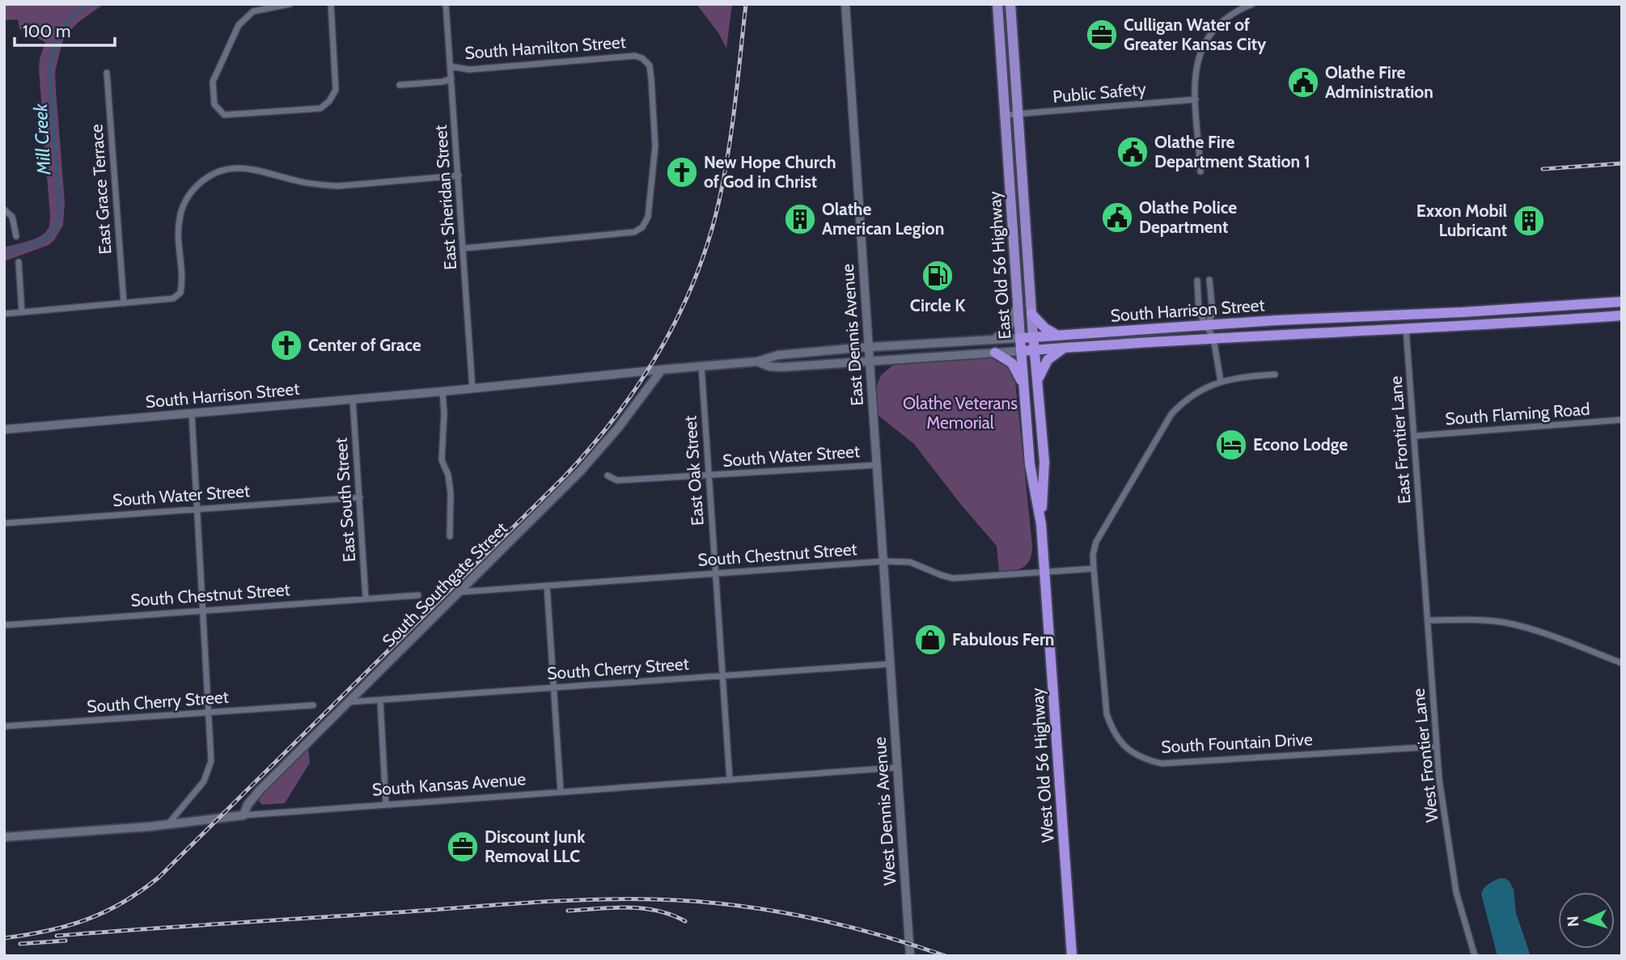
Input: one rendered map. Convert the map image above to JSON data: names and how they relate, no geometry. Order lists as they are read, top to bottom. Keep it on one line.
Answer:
{"streets":{"highway":["East Old 56 Highway","South Harrison Street","West Old 56 Highway"],"main road":["South Southgate Street","South Kansas Avenue"],"street":["South Hamilton Street","Public Safety","East Grace Terrace","East Sheridan Street","East Dennis Avenue","South Flaming Road","East Frontier Lane","South Water Street","East Oak Street","East South Street","South Chestnut Street","South Cherry Street","South Fountain Drive","West Frontier Lane","West Dennis Avenue"]},"crossings":[["South Hamilton Street","East Sheridan Street"],["Public Safety","East Old 56 Highway"],["East Sheridan Street","South Harrison Street"],["East Old 56 Highway","South Harrison Street"],["East Old 56 Highway","South Chestnut Street"],["East Old 56 Highway","West Old 56 Highway"],["South Harrison Street","East Dennis Avenue"],["South Harrison Street","East Frontier Lane"],["South Harrison Street","East Oak Street"],["South Harrison Street","East South Street"],["South Harrison Street","South Southgate Street"],["East Dennis Avenue","South Water Street"],["East Dennis Avenue","South Chestnut Street"],["East Dennis Avenue","South Cherry Street"],["East Dennis Avenue","West Dennis Avenue"],["South Flaming Road","East Frontier Lane"],["East Frontier Lane","West Frontier Lane"],["South Water Street","East Oak Street"],["South Water Street","East South Street"],["East Oak Street","South Chestnut Street"],["East Oak Street","South Cherry Street"],["East Oak Street","South Kansas Avenue"],["East South Street","South Chestnut Street"],["South Chestnut Street","South Southgate Street"],["South Chestnut Street","South Fountain Drive"],["South Chestnut Street","West Old 56 Highway"],["South Southgate Street","South Cherry Street"],["South Southgate Street","South Kansas Avenue"],["South Cherry Street","West Dennis Avenue"],["South Fountain Drive","West Frontier Lane"],["South Kansas Avenue","West Dennis Avenue"]],"water":["Mill Creek"],"parks":["Olathe Veterans Memorial"],"places":{"office":["Culligan Water of Greater Kansas City","Discount Junk Removal LLC"],"public building":["Olathe Fire Administration","Olathe Fire Department Station 1","Olathe Police Department"],"church":["New Hope Church of God in Christ","Center of Grace"],"building":["Olathe American Legion","Exxon Mobil Lubricant"],"fuel station":["Circle K"],"hotel":["Econo Lodge"],"shop":["Fabulous Fern"]},"scale_bar":"100 m","north":"left"}
